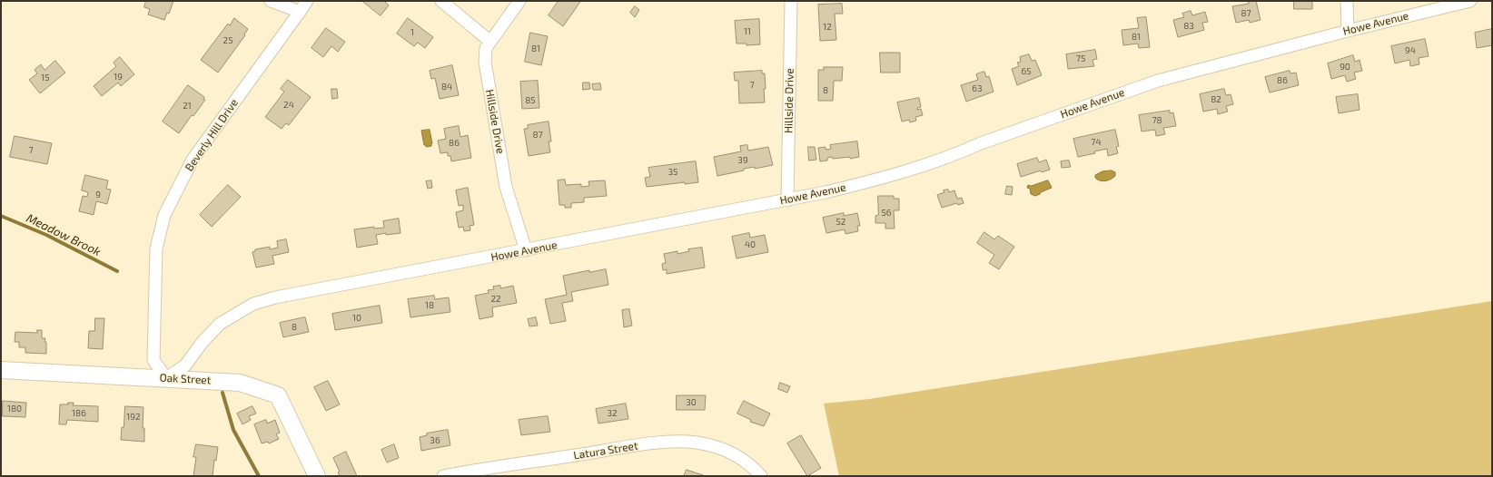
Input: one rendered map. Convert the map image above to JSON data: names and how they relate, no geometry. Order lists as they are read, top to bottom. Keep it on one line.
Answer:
{"streets":{"street":["Howe Avenue","Hillside Drive","Beverly Hill Drive","Oak Street","Latura Street"]},"crossings":[["Howe Avenue","Hillside Drive"],["Howe Avenue","Beverly Hill Drive"],["Howe Avenue","Oak Street"],["Beverly Hill Drive","Oak Street"]],"water":["Meadow Brook"],"house_numbers":["87","83","12","11","1","81","25","81","94","75","90","65","19","15","86","7","84","63","8","82","85","24","21","78","87","74","86","7","39","35","9","56","52","40","22","18","10","8","30","180","186","32","192","36"]}
